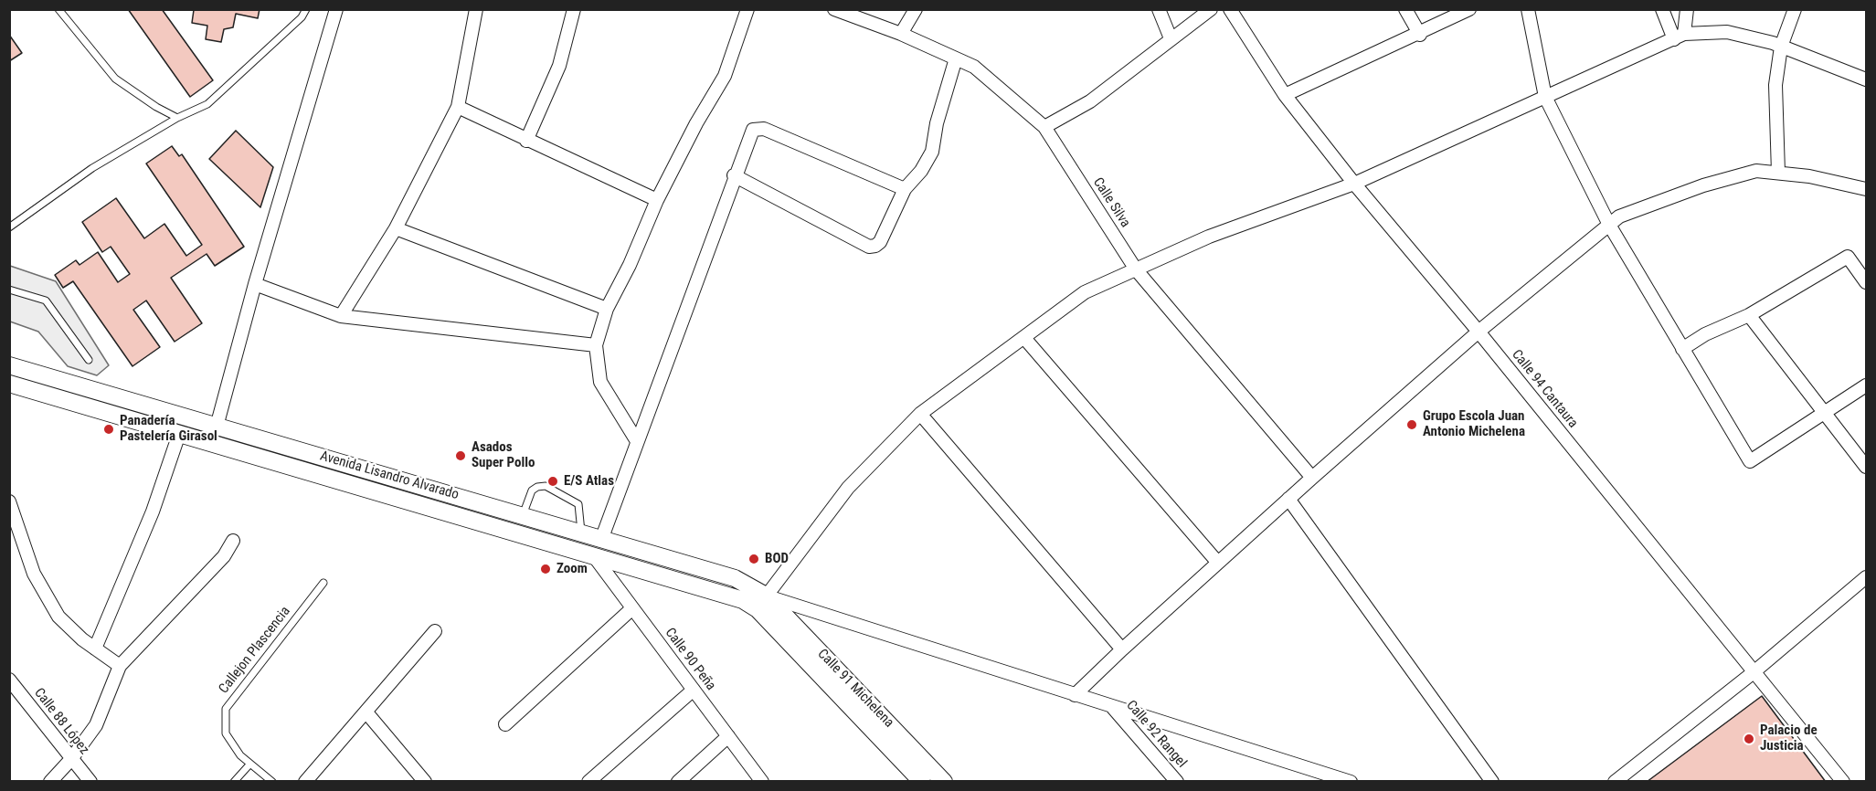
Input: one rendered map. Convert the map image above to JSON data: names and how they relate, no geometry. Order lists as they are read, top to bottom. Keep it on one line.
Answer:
{"streets":{"street":["Calle Silva","Calle 94 Cantaura","Avenida Lisandro Alvarado","Calle 90 Peña","Calle 91 Michelena","Calle 88 López","Calle 92 Rangel"],"lane":["Callejon Plascencia"]},"crossings":[["Avenida Lisandro Alvarado","Calle 90 Peña"],["Avenida Lisandro Alvarado","Calle 91 Michelena"]],"places":["Grupo Escola Juan Antonio Michelena","Panadería Pastelería Girasol","Asados Super Pollo","E/S Atlas","BOD","Zoom","Palacio de Justicia"]}
